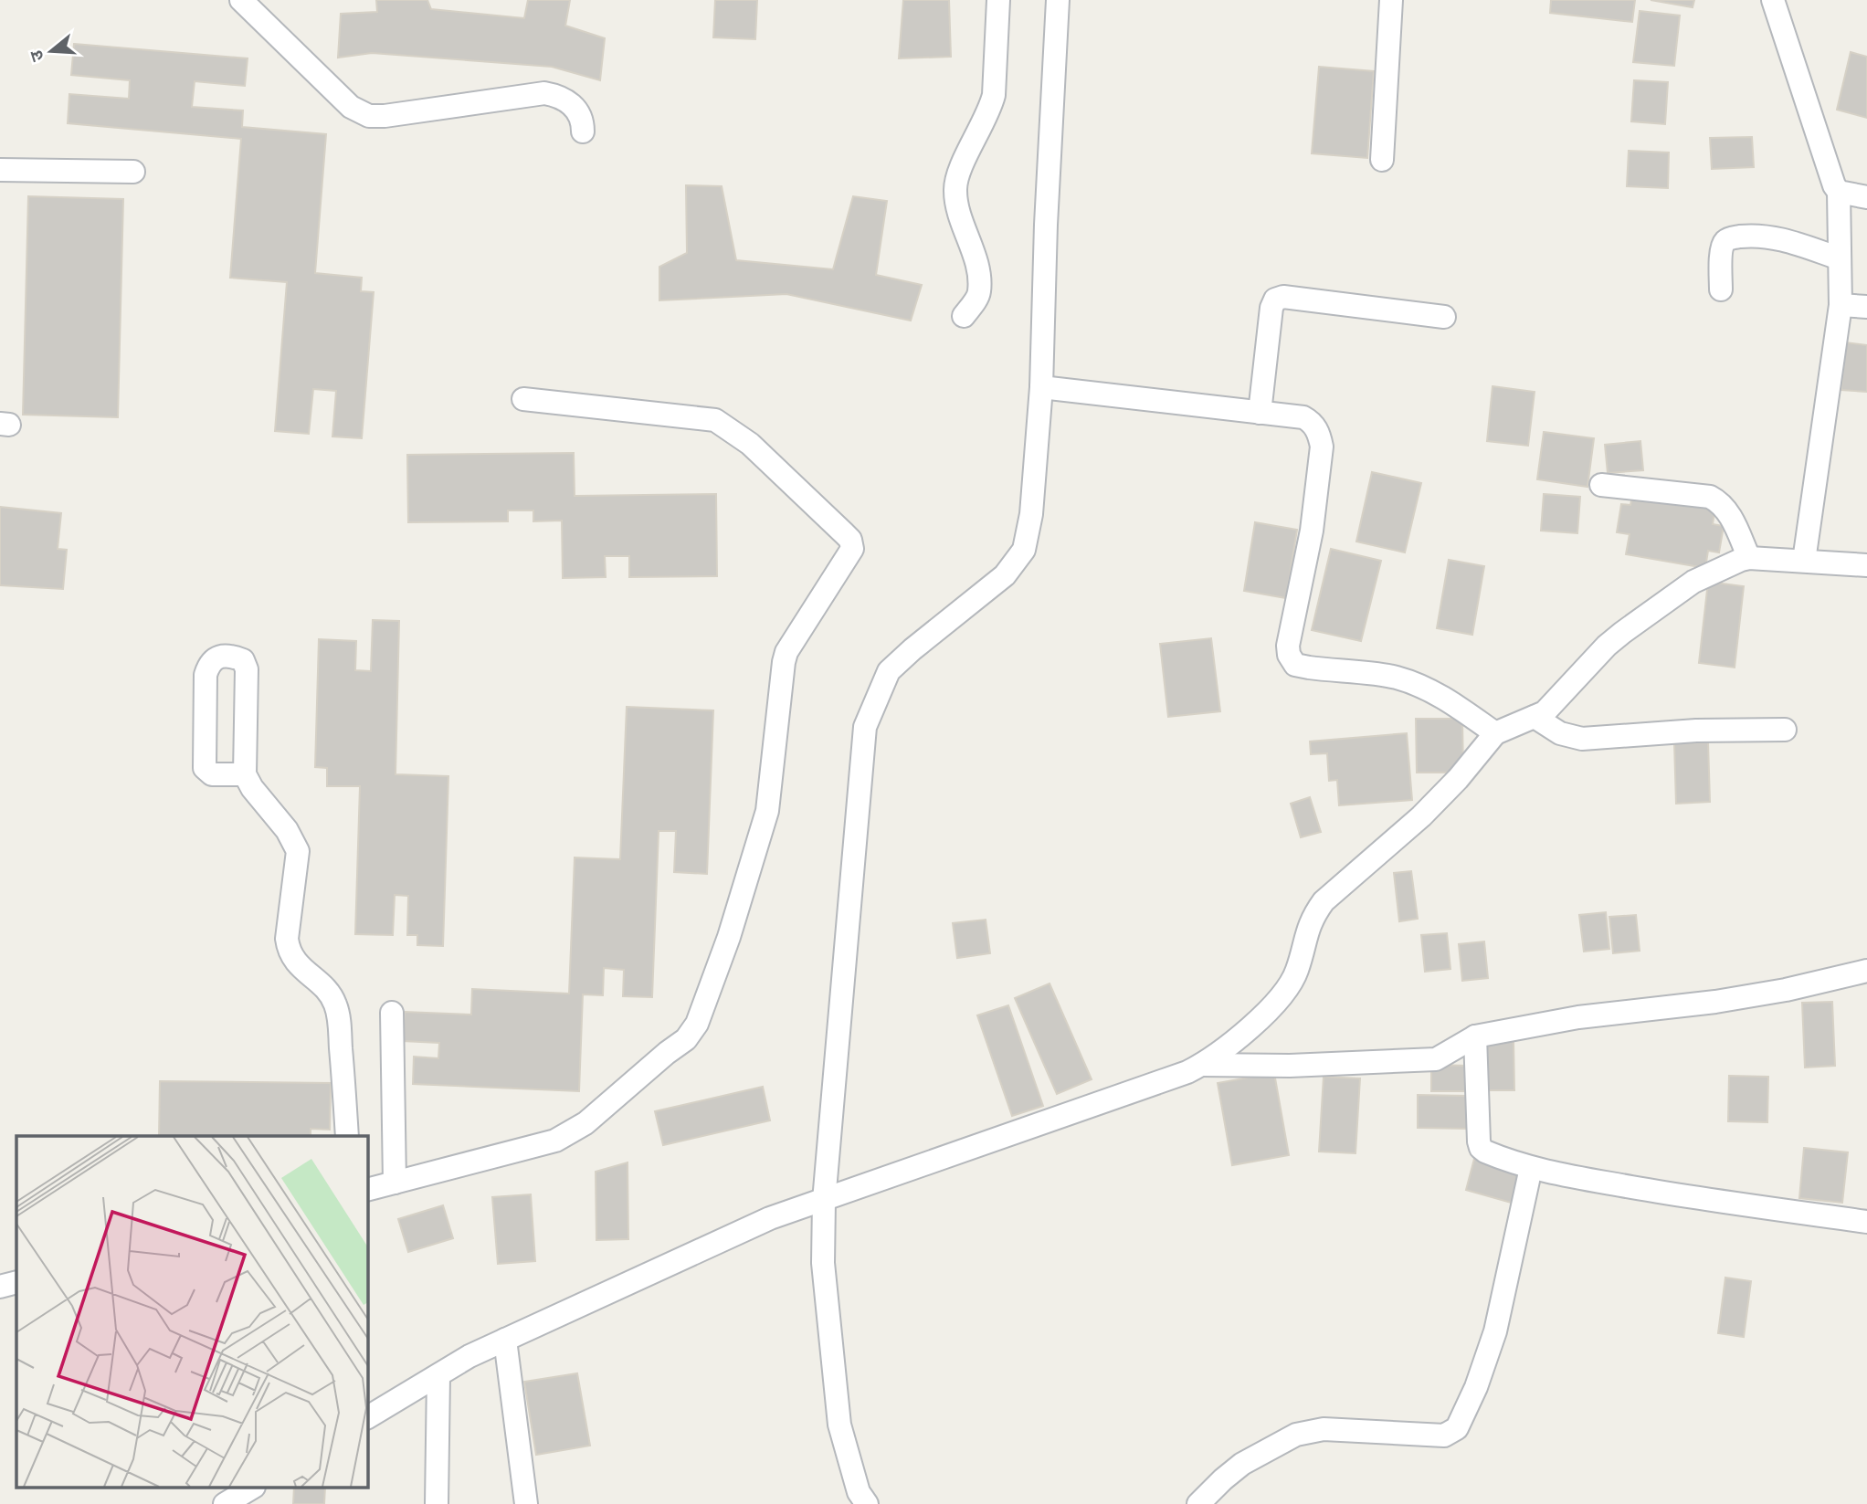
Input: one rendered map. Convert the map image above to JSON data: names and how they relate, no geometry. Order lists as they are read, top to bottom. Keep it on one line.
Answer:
{"north":"left"}
